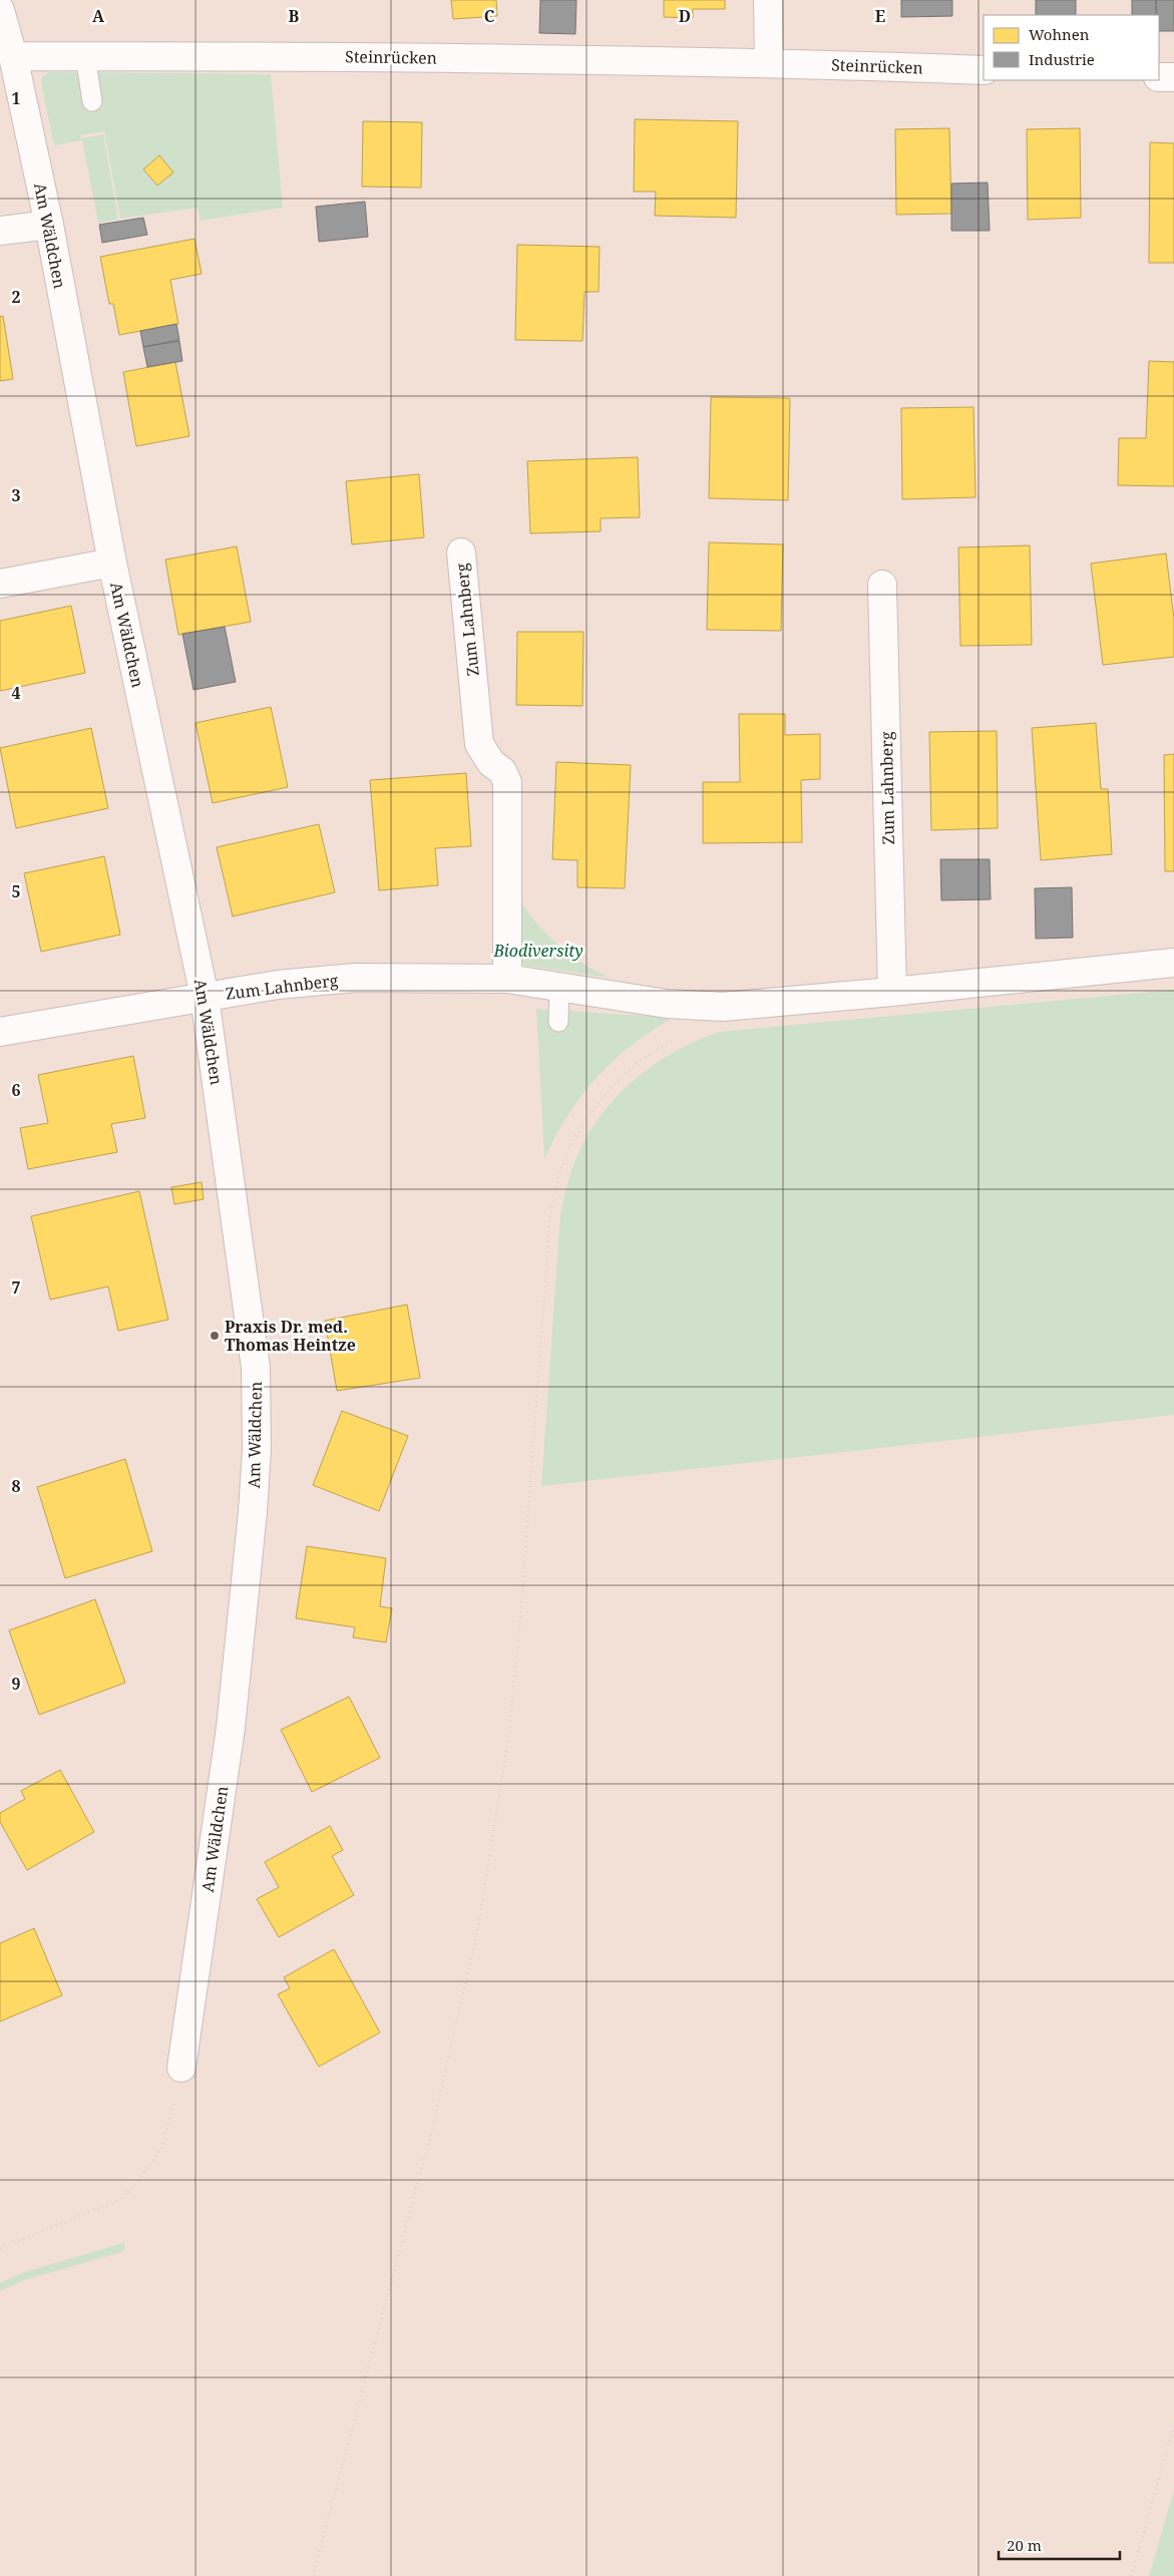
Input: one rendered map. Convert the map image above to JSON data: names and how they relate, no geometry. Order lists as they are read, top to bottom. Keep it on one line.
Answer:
{"streets":{"street":["Steinrücken","Am Wäldchen","Zum Lahnberg"]},"crossings":[["Steinrücken","Am Wäldchen"],["Am Wäldchen","Zum Lahnberg"]],"parks":["Biodiversity"],"places":["Praxis Dr. med. Thomas Heintze"],"legend":["Wohnen","Industrie"],"scale_bar":"20 m","grid":{"columns":["A","B","C","D","E"],"rows":["1","2","3","4","5","6","7","8","9"]}}
